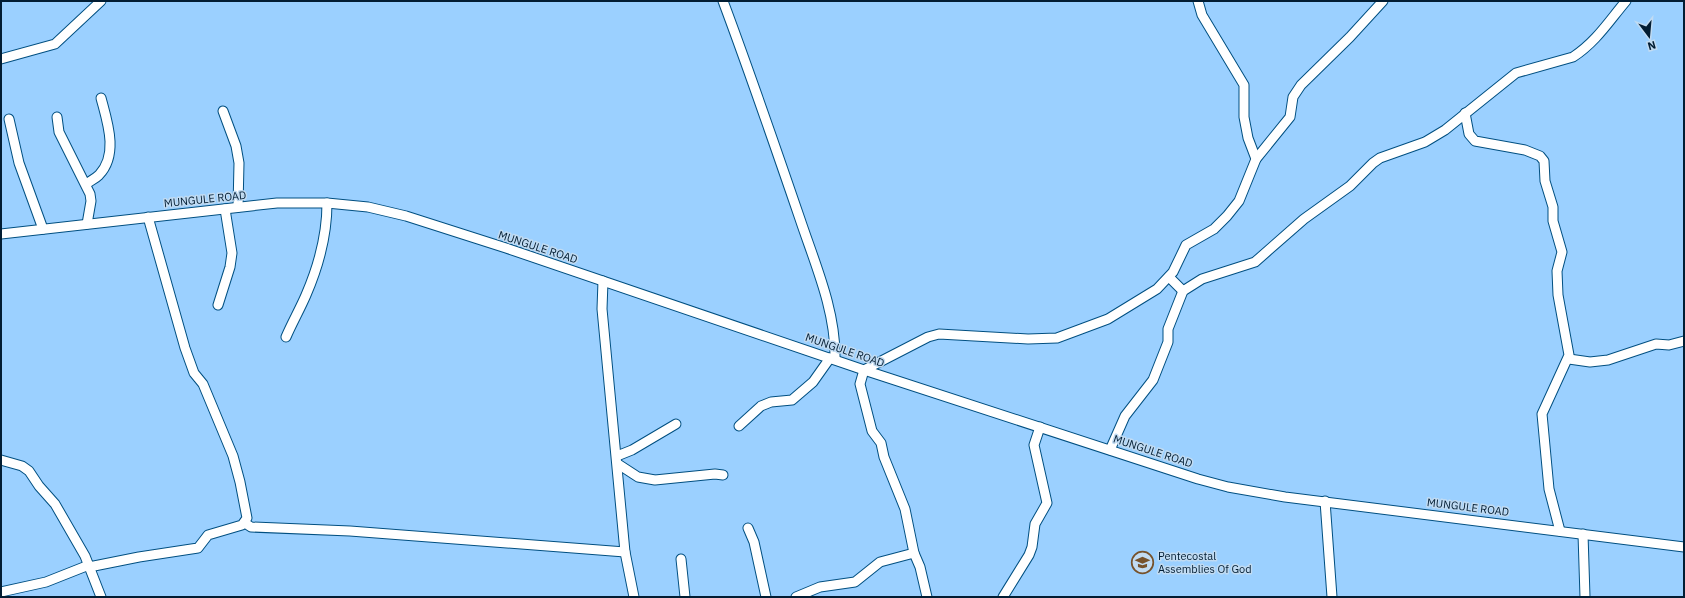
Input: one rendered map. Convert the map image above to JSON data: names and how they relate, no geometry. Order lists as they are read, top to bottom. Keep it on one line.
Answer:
{"streets":{"street":["MUNGULE ROAD"]},"places":{"school or university":["Pentecostal Assemblies Of God"]},"north":"bottom"}
